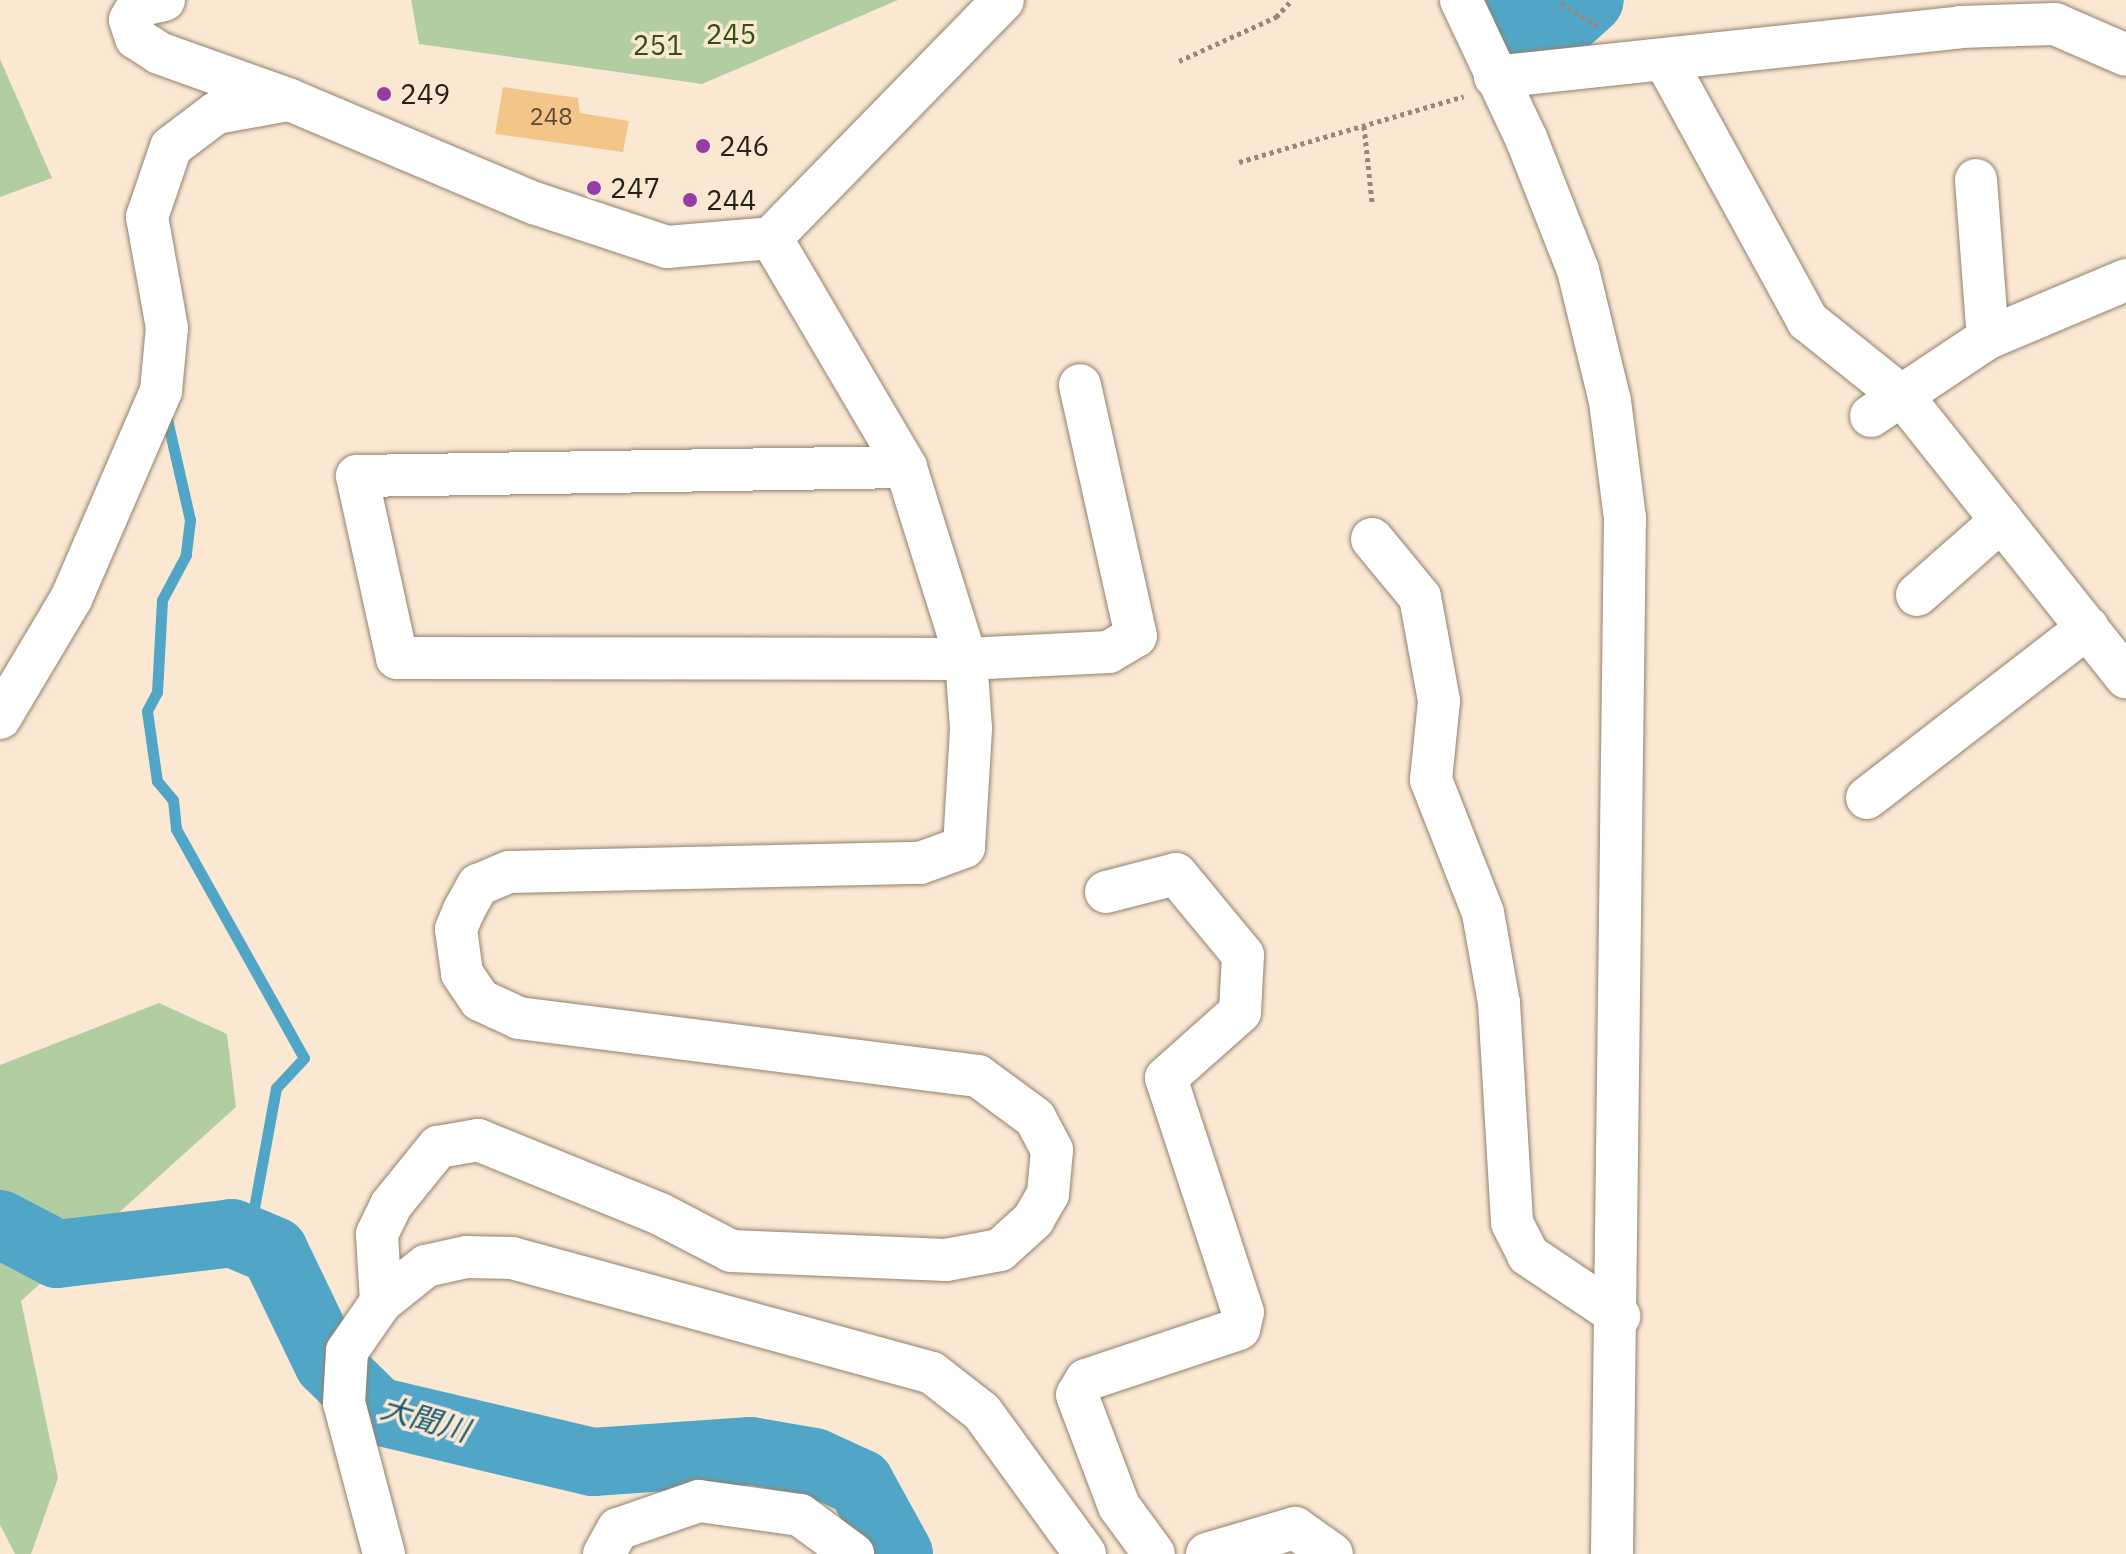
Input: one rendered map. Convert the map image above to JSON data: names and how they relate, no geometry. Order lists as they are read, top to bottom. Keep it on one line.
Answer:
{"water":["大聞川"],"parks":["245","251"],"places":["249","246","247","244"],"house_numbers":["248"]}
